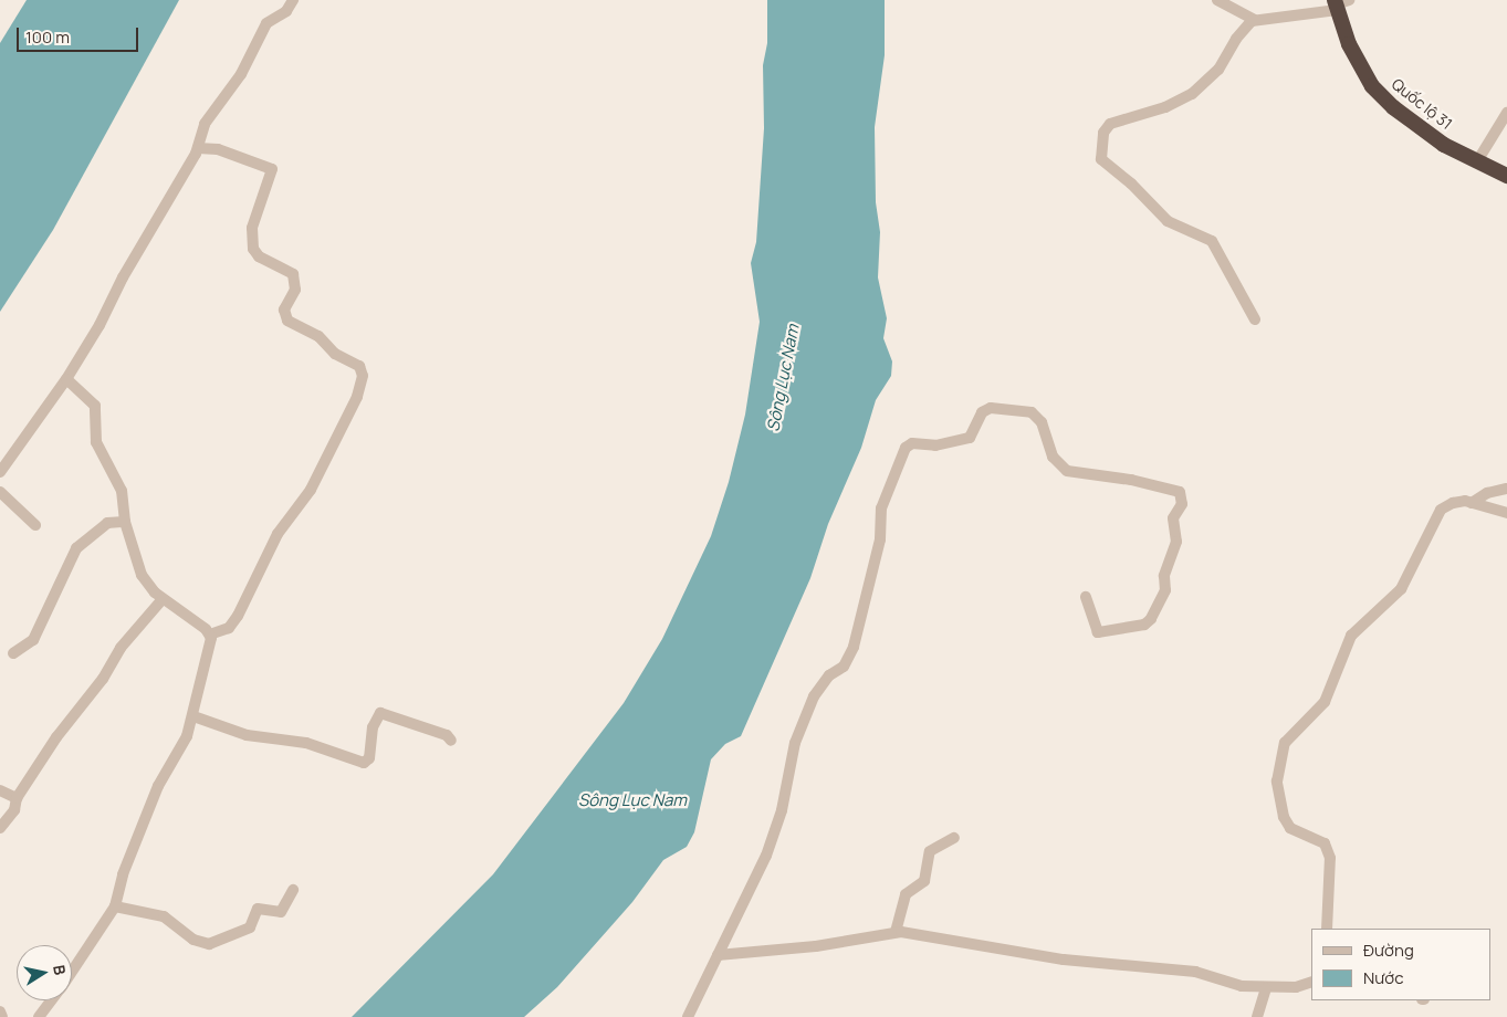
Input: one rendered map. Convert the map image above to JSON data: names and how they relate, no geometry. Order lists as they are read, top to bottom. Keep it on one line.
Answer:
{"streets":{"highway":["Quốc lộ 31"]},"water":["Sông Lục Nam"],"legend":["Đường","Nước"],"scale_bar":"100 m","north":"right"}
